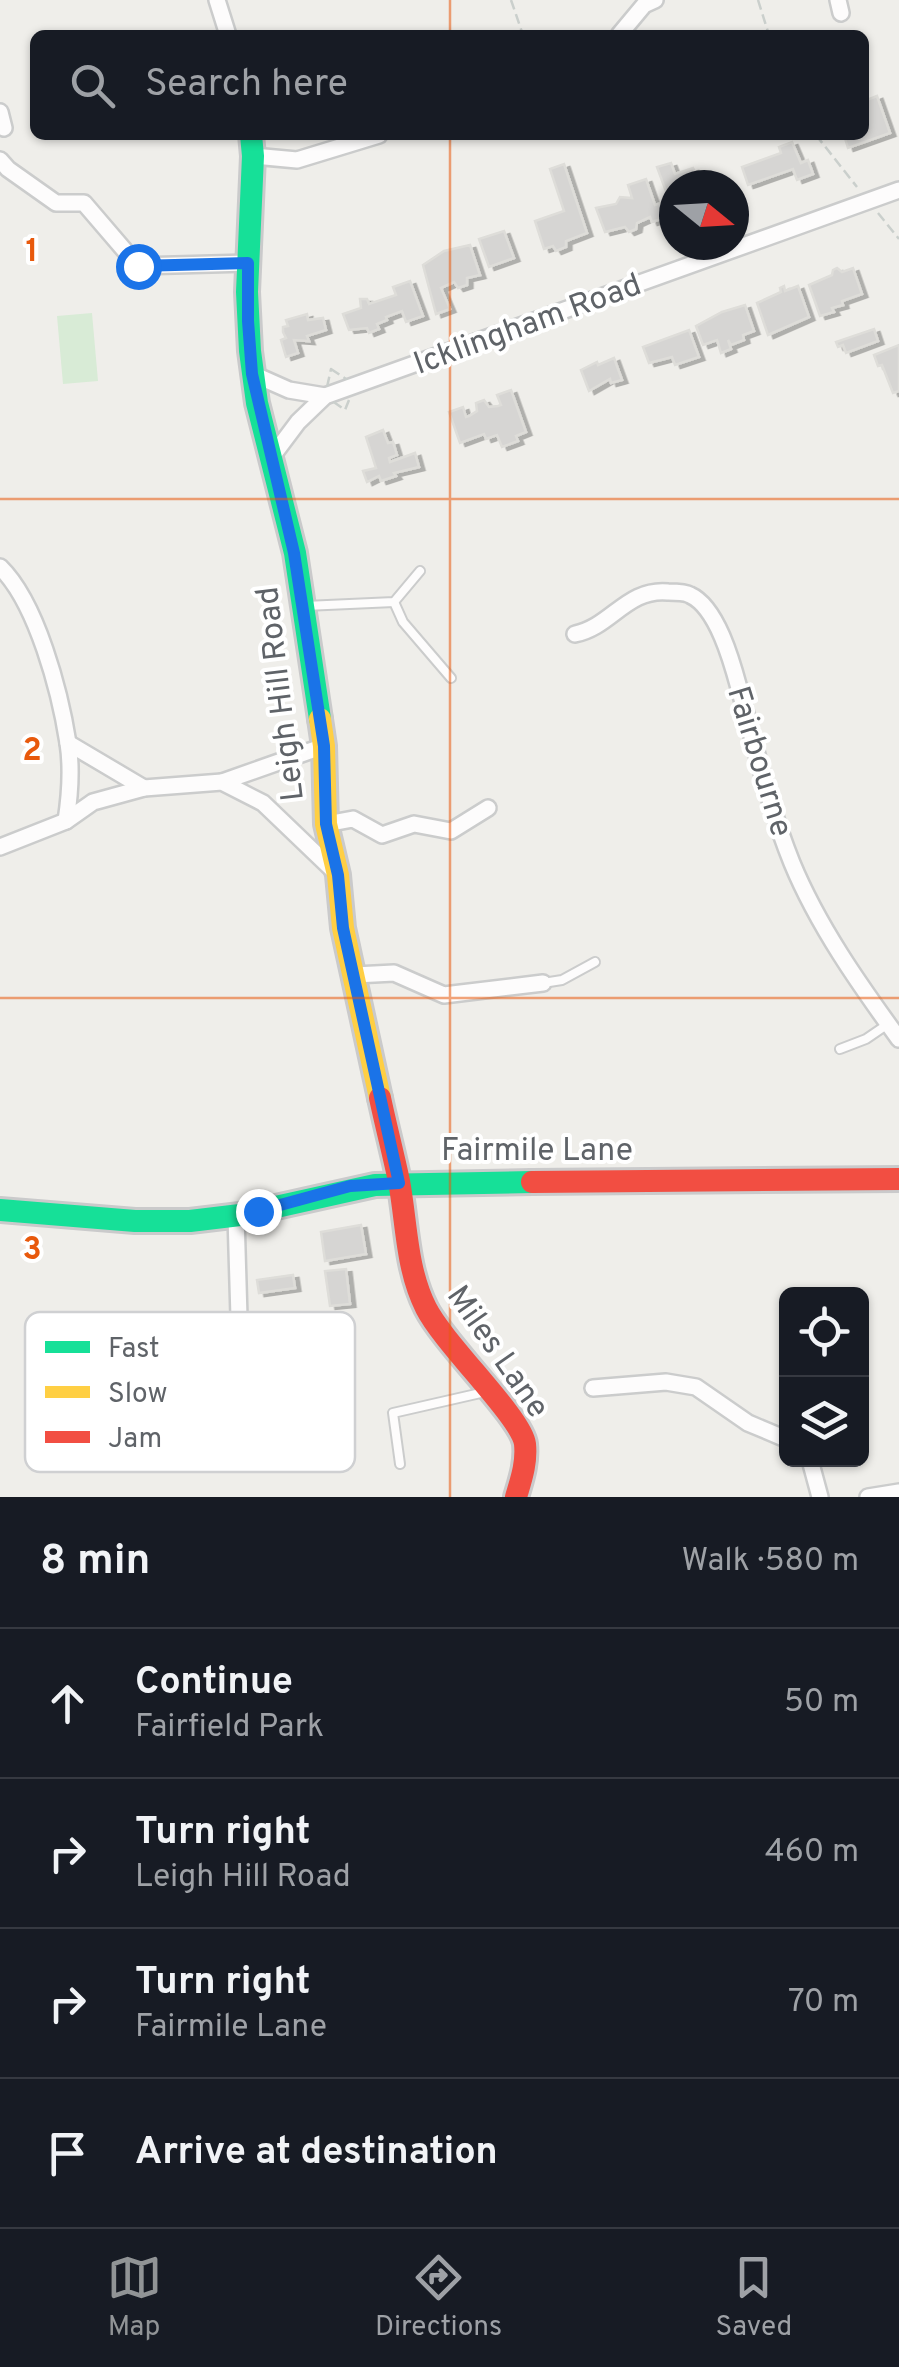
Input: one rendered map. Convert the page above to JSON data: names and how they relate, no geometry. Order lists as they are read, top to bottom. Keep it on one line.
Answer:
{"streets":{"street":["Icklingham Road","Leigh Hill Road","Fairbourne","Fairmile Lane","Miles Lane"]},"crossings":[["Icklingham Road","Leigh Hill Road"],["Leigh Hill Road","Fairmile Lane"],["Leigh Hill Road","Miles Lane"],["Fairmile Lane","Miles Lane"]],"legend":["Fast","Slow","Jam"],"north":"right","page":{"search":"Search here","heading":["8 min","Walk · 580 m"],"list":[["Continue","Fairfield Park","50 m"],["Turn right","Leigh Hill Road","460 m"],["Turn right","Fairmile Lane","70 m"],"Arrive at destination"],"nav":["Map","Directions","Saved"]},"grid":{"rows":["1","2","3"]}}
